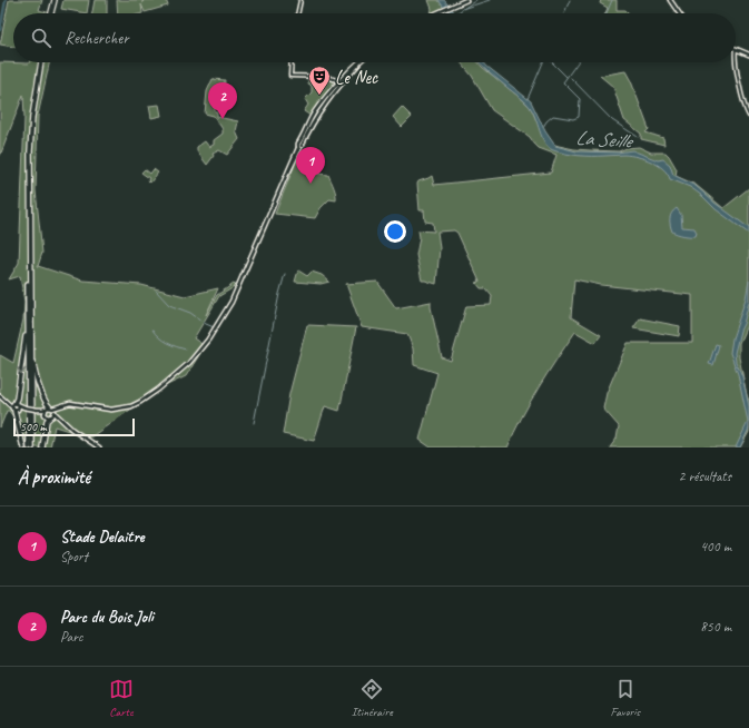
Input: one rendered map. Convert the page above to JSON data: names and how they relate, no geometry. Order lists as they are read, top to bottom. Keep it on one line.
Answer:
{"water":["La Seille"],"places":{"theatre":["Le Nec"]},"scale_bar":"500 m","page":{"search":"Rechercher","pins":["2","1"],"scale":"500 m","heading":["À proximité","2 résultats"],"list":[{"mark":"1","name":"Stade Delaitre","note":"Sport","value":"400 m"},{"mark":"2","name":"Parc du Bois Joli","note":"Parc","value":"850 m"}],"nav":["Carte","Itinéraire","Favoris"]}}
